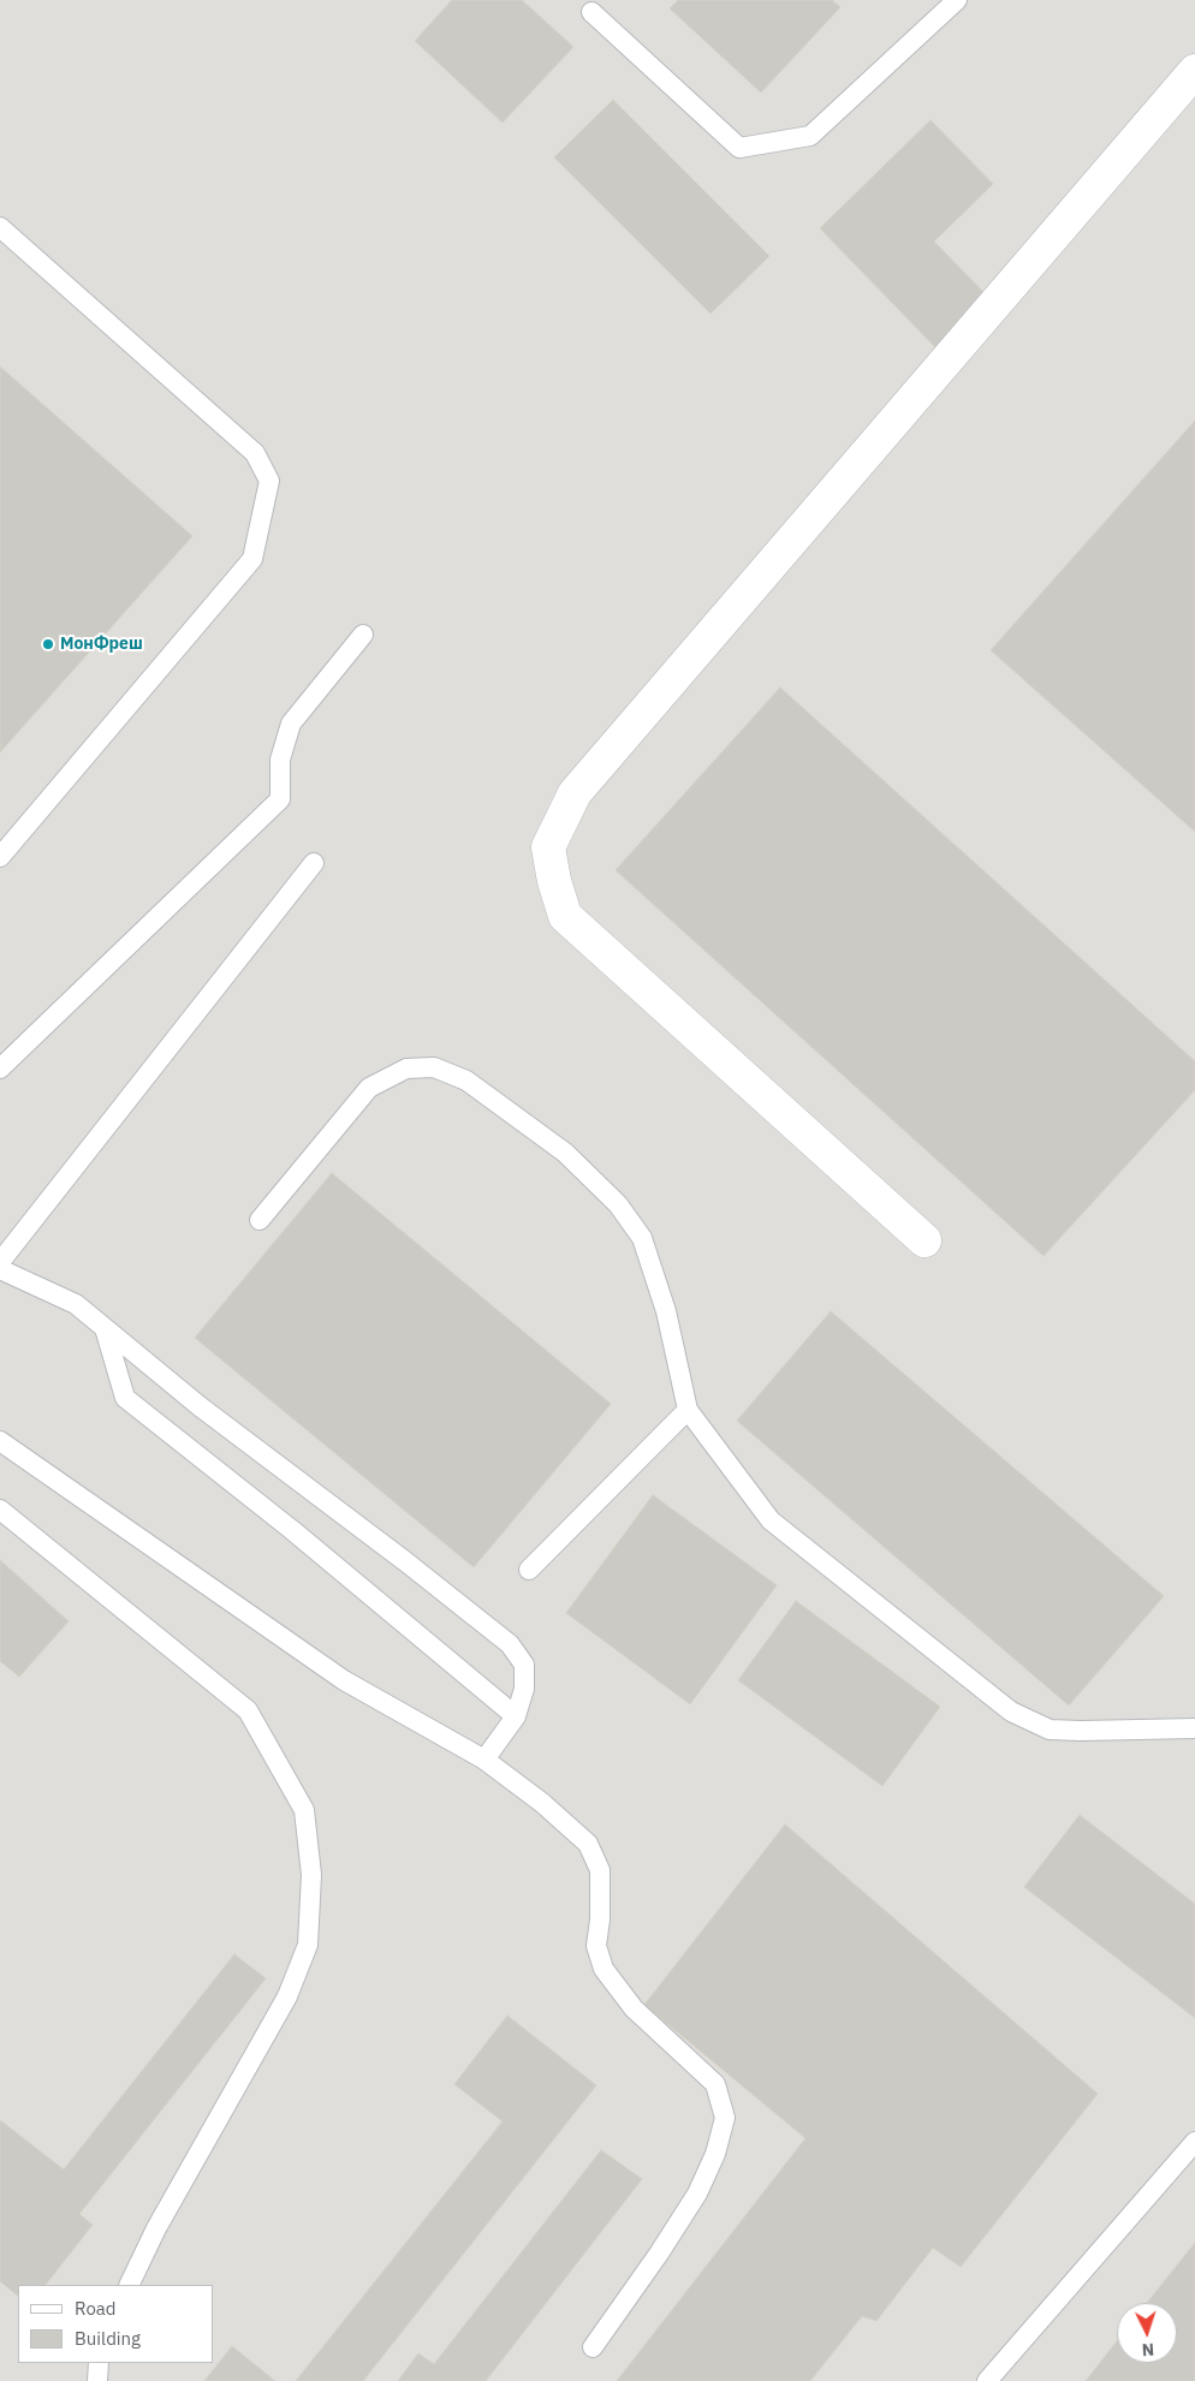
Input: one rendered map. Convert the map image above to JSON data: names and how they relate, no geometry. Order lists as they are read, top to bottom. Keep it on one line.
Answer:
{"places":["МонФреш"],"legend":["Road","Building"],"north":"bottom"}
